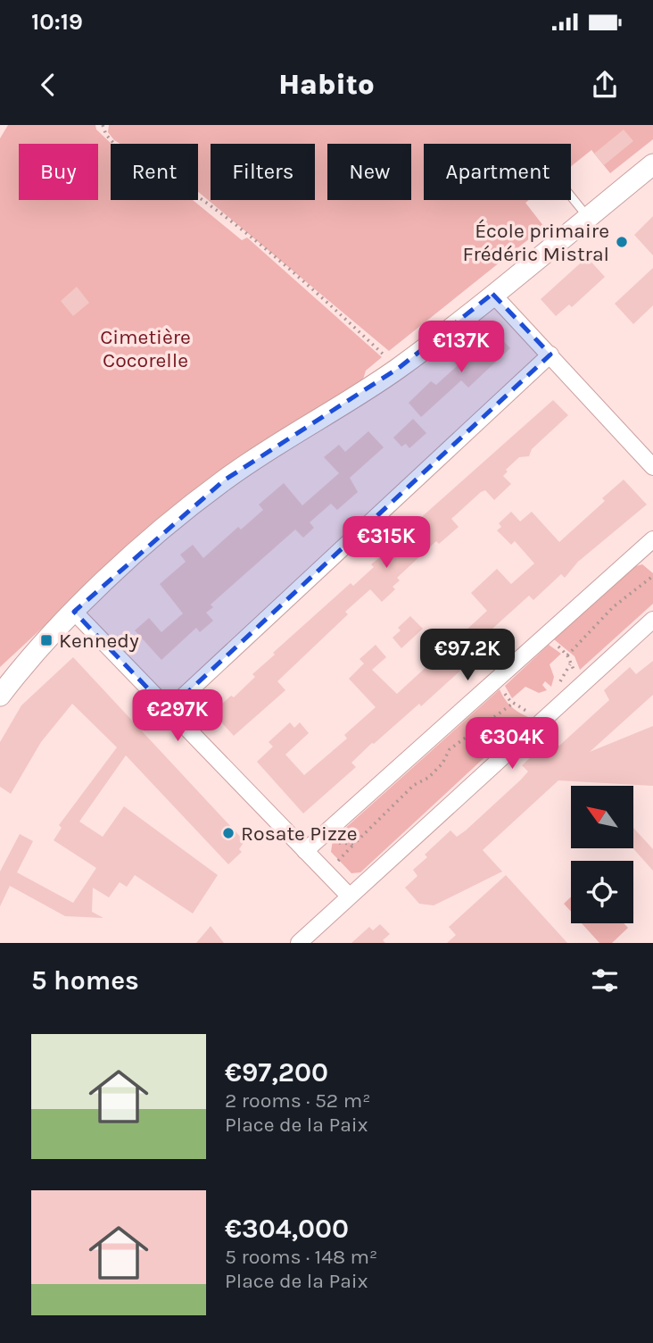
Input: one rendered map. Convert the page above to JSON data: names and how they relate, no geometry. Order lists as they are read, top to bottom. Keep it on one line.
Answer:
{"parks":["Cimetière Cocorelle"],"places":{"other":["École primaire Frédéric Mistral","Rosate Pizze"],"transit":["Kennedy"]},"north":"top left","page":{"status":"10:19","header":"Habito","chip":["Buy","Rent","Filters","New","Apartment"],"price":["€137K","€315K","€97.2K","€297K","€304K"],"heading":"5 homes","list":[{"name":"€97,200","note":"2 rooms · 52 m² · Place de la Paix"},{"name":"€304,000","note":"5 rooms · 148 m² · Place de la Paix"}]}}
